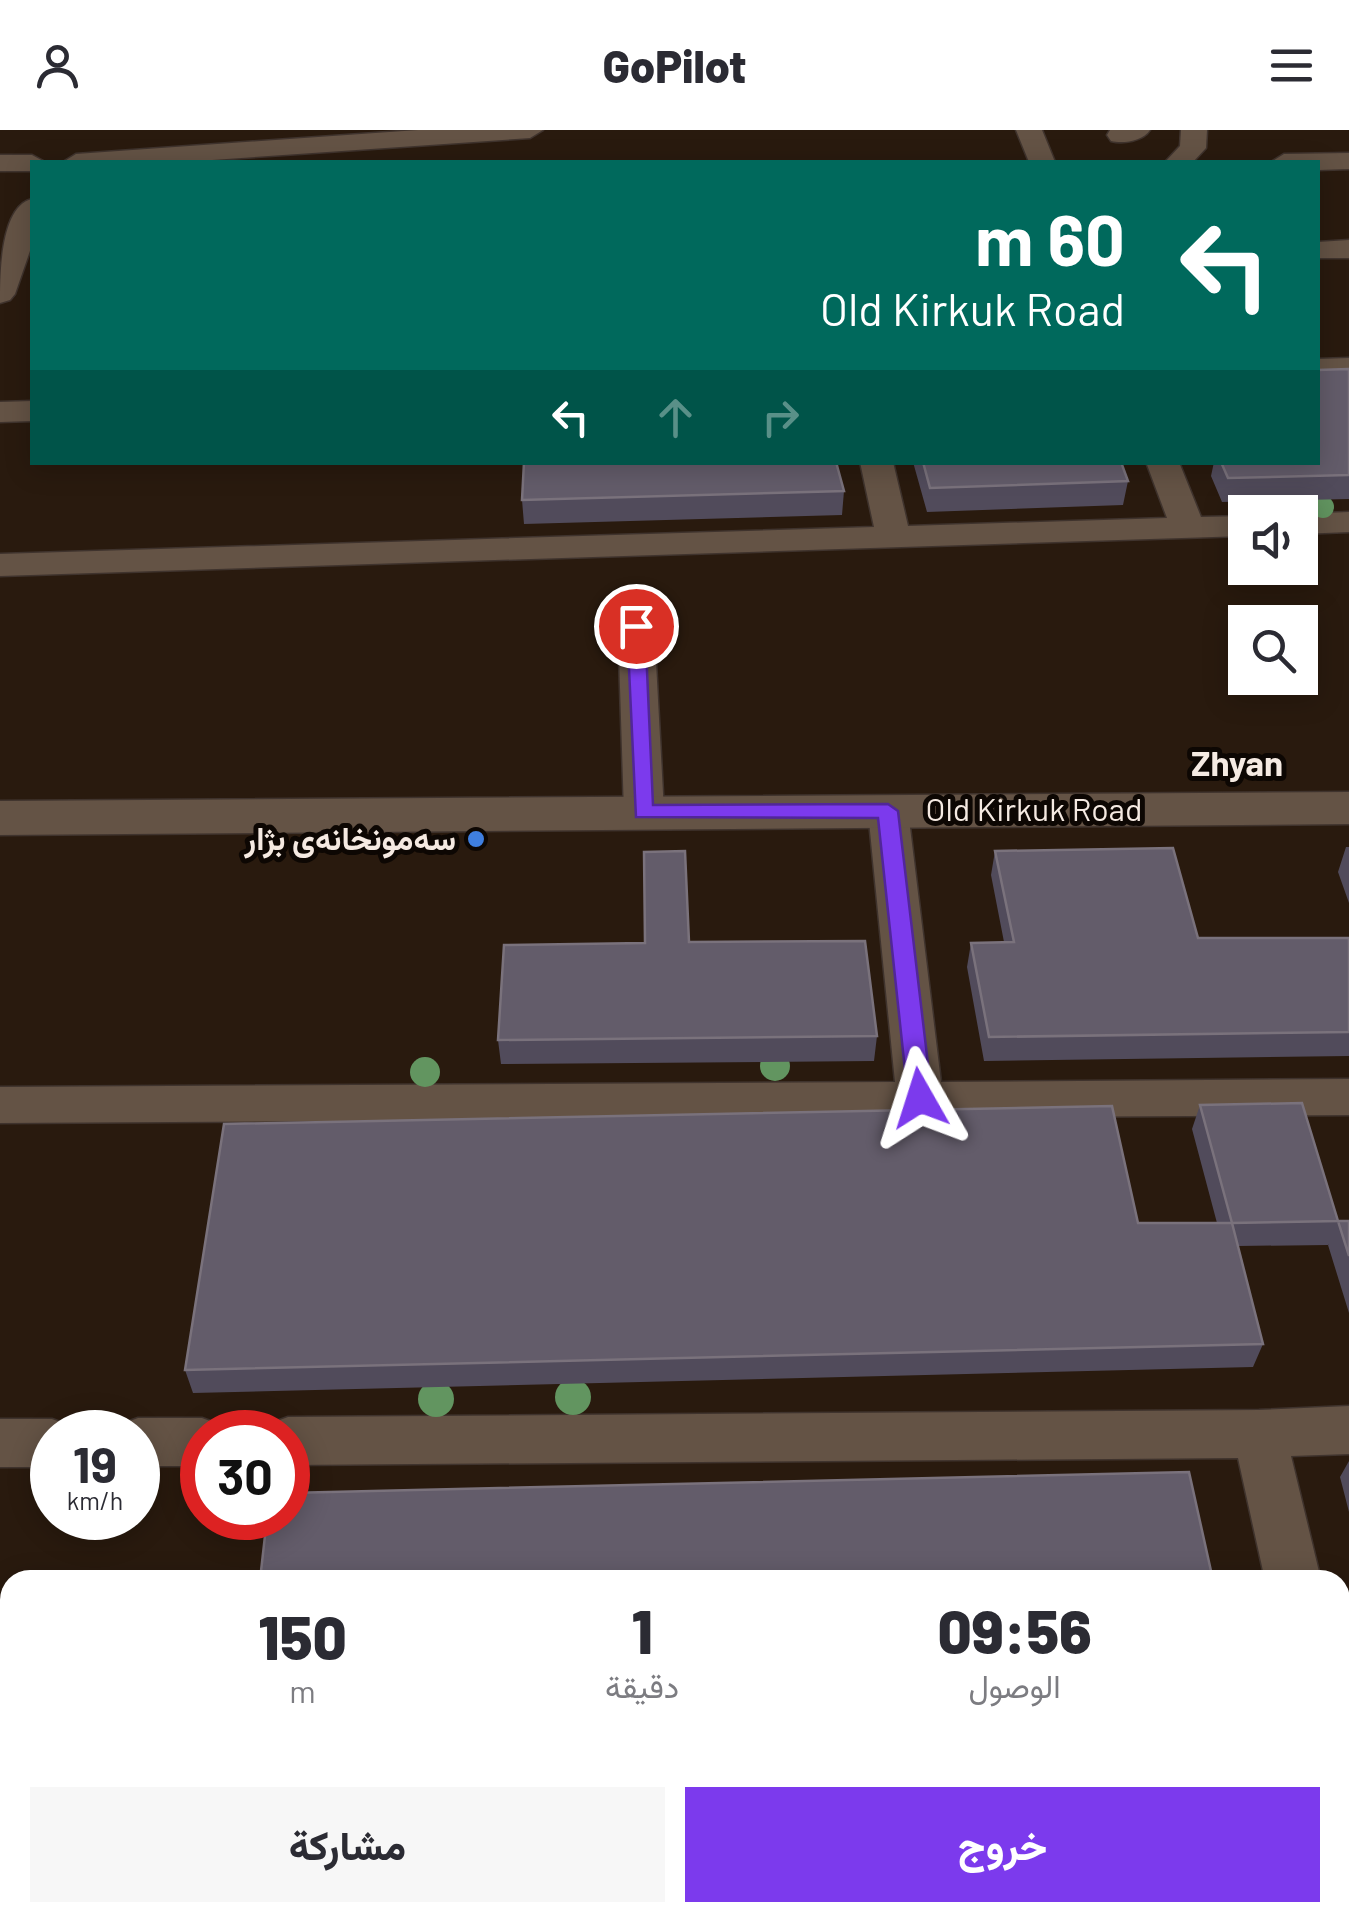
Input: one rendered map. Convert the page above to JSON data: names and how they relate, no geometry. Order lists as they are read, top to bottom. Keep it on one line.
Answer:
{"streets":{"street":["Old Kirkuk Road"]},"districts":["Zhyan"],"places":["سەمونخانەی بژار"],"page":{"header":"GoPilot","turn":["60 m","Old Kirkuk Road"],"speed":"19 km/h","limit":"30","eta":["09:56","الوصول","1","دقيقة","150","m"],"buttons":["خروج","مشاركة"]}}
